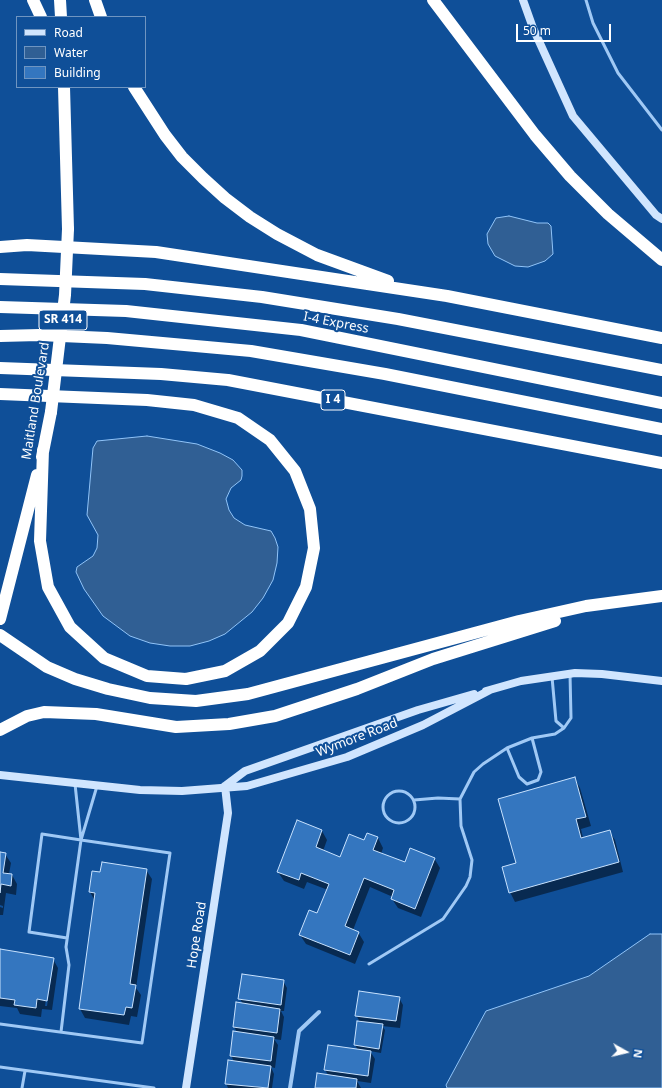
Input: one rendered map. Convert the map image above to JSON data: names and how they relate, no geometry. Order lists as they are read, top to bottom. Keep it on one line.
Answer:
{"streets":{"highway":["SR 414","I-4 Express","I 4","Maitland Boulevard"],"main road":["Wymore Road","Hope Road"]},"crossings":[["Wymore Road","Hope Road"]],"legend":["Road","Water","Building"],"scale_bar":"50 m","north":"right"}
